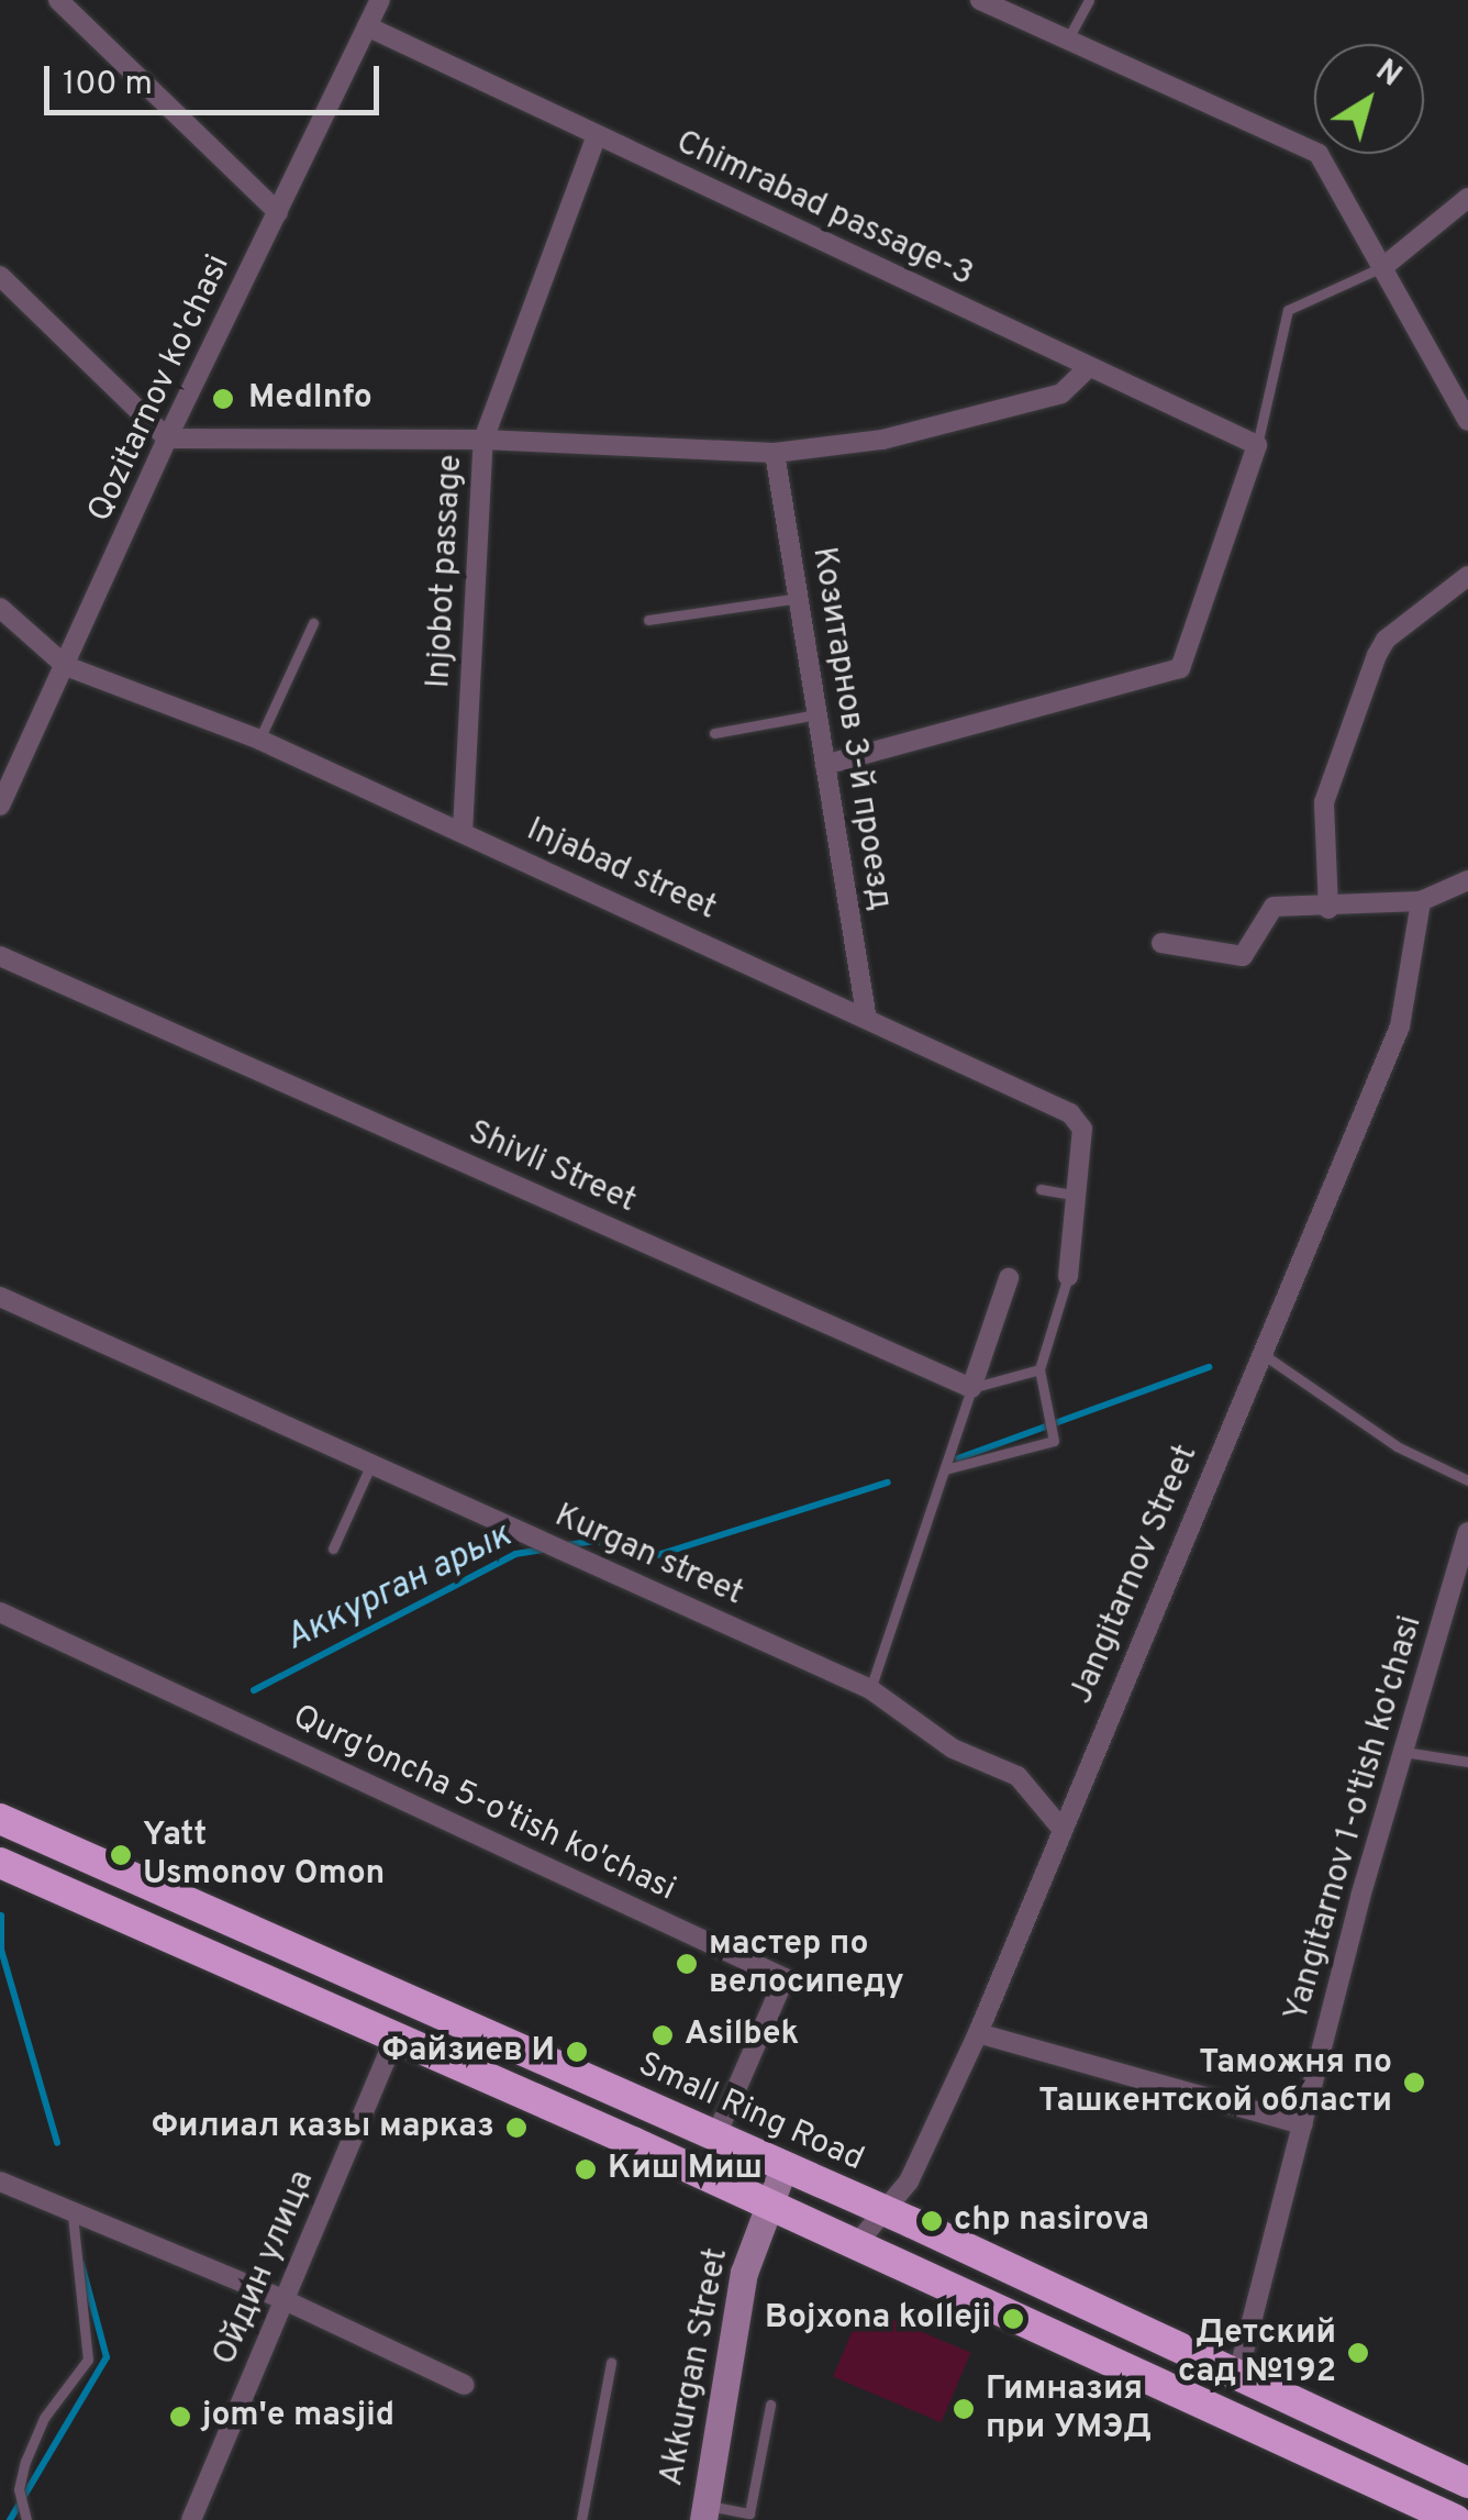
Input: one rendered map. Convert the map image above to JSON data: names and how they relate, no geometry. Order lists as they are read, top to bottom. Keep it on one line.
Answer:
{"streets":{"highway":["Small Ring Road"],"main road":["Akkurgan Street"],"street":["Chimrаbаd passage-3","Qozitarnov ko'chasi","Injobot passage","Козитарнов 3-й проезд","Injаbаd street","Shivli Street","Kurgan street","Jangitarnov Street","Qurg'oncha 5-o'tish ko'chasi","Yangitarnov 1-o'tish ko'chasi","Ойдин улица"]},"crossings":[["Chimrаbаd passage-3","Qozitarnov ko'chasi"],["Chimrаbаd passage-3","Injobot passage"],["Qozitarnov ko'chasi","Injаbаd street"],["Injobot passage","Injаbаd street"],["Козитарнов 3-й проезд","Injаbаd street"],["Kurgan street","Jangitarnov Street"],["Jangitarnov Street","Small Ring Road"],["Qurg'oncha 5-o'tish ko'chasi","Small Ring Road"],["Yangitarnov 1-o'tish ko'chasi","Small Ring Road"],["Small Ring Road","Akkurgan Street"]],"water":["Аккурган арык"],"places":["MedInfo","Yatt Usmonov Omon","мастер по велосипеду","Asilbek","Файзиев И","Таможня по Ташкентской области","Филиал казы марказ","Киш Миш","chp nasirova","Bojxona kolleji","Детский сад №192","Гимназия при УМЭД","jom'e masjid"],"scale_bar":"100 m","north":"top right"}
